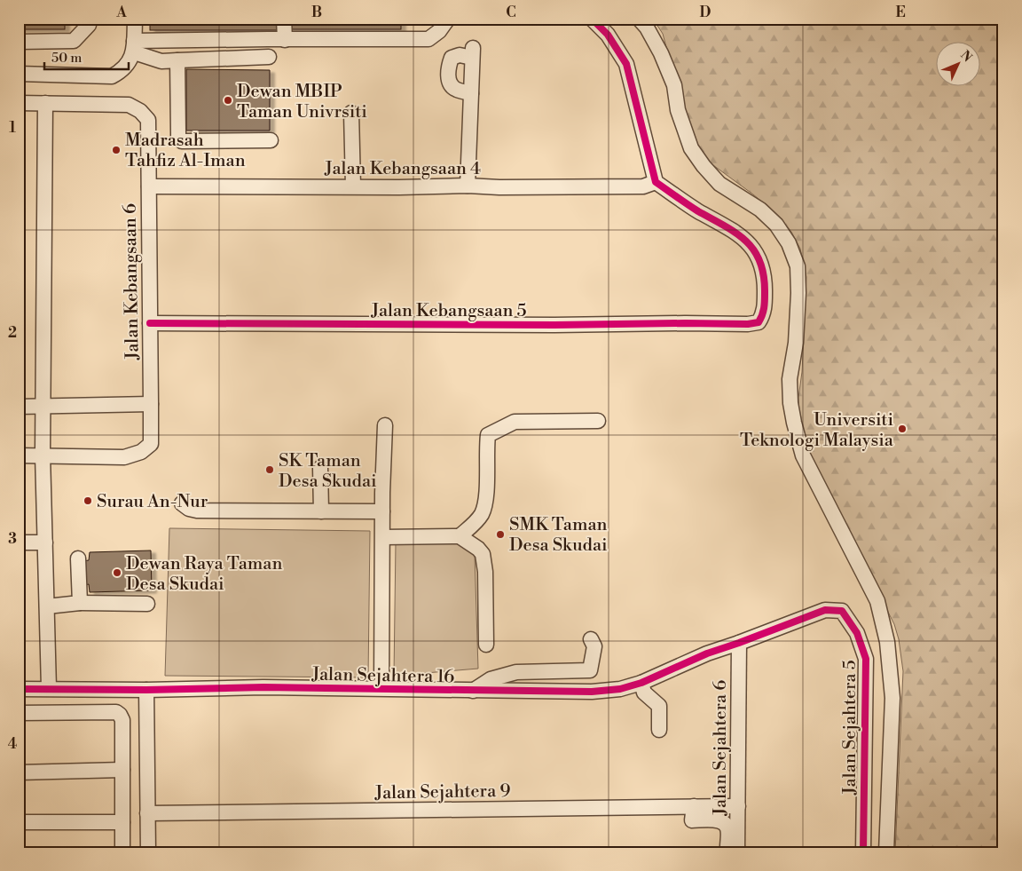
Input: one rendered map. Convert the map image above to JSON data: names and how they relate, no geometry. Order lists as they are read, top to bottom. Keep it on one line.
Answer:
{"streets":{"street":["Jalan Kebangsaan 4","Jalan Kebangsaan 6","Jalan Kebangsaan 5","Jalan Sejahtera 16","Jalan Sejahtera 5","Jalan Sejahtera 6","Jalan Sejahtera 9"]},"crossings":[["Jalan Kebangsaan 4","Jalan Kebangsaan 6"],["Jalan Kebangsaan 4","Jalan Kebangsaan 5"],["Jalan Kebangsaan 6","Jalan Kebangsaan 5"],["Jalan Sejahtera 16","Jalan Sejahtera 5"],["Jalan Sejahtera 16","Jalan Sejahtera 6"],["Jalan Sejahtera 5","Jalan Sejahtera 6"],["Jalan Sejahtera 6","Jalan Sejahtera 9"]],"places":["Dewan MBIP Taman Univrsiti","Madrasah Tahfiz Al-Iman","Universiti Teknologi Malaysia","SK Taman Desa Skudai","Surau An-Nur","SMK Taman Desa Skudai","Dewan Raya Taman Desa Skudai"],"scale_bar":"50 m","north":"top right","grid":{"columns":["A","B","C","D","E"],"rows":["1","2","3","4"]}}
